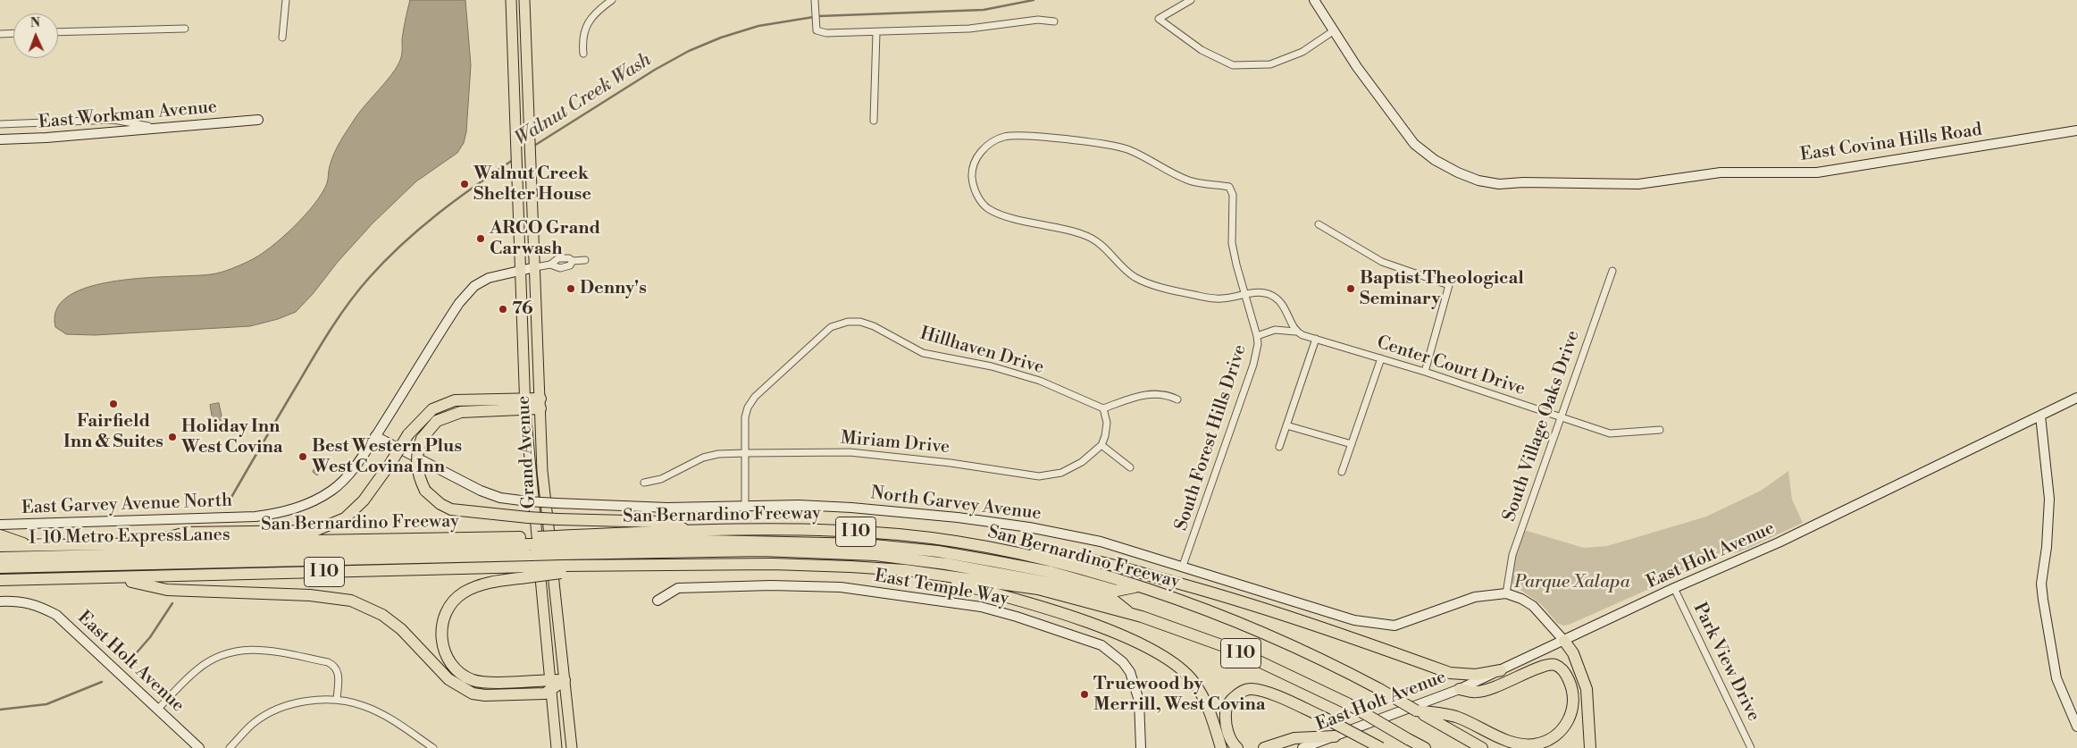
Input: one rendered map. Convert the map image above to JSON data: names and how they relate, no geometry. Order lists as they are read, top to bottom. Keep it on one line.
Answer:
{"streets":{"highway":["San Bernardino Freeway","I 10","I-10 Metro ExpressLanes"],"main road":["Grand Avenue"],"street":["East Workman Avenue","East Covina Hills Road","Hillhaven Drive","Center Court Drive","South Village Oaks Drive","South Forest Hills Drive","Miriam Drive","North Garvey Avenue","East Garvey Avenue North","East Holt Avenue","East Temple Way","Park View Drive"]},"crossings":[["Hillhaven Drive","Miriam Drive"],["Hillhaven Drive","North Garvey Avenue"],["Center Court Drive","South Village Oaks Drive"],["Center Court Drive","South Forest Hills Drive"],["South Village Oaks Drive","North Garvey Avenue"],["South Forest Hills Drive","North Garvey Avenue"],["Grand Avenue","East Garvey Avenue North"],["North Garvey Avenue","East Garvey Avenue North"],["North Garvey Avenue","East Holt Avenue"],["San Bernardino Freeway","I 10"],["San Bernardino Freeway","I-10 Metro ExpressLanes"],["I 10","I-10 Metro ExpressLanes"],["East Holt Avenue","Park View Drive"]],"water":["Walnut Creek Wash"],"parks":["Parque Xalapa"],"places":["Walnut Creek Shelter House","ARCO Grand Carwash","Denny's","Baptist Theological Seminary","76","Fairfield Inn & Suites","Holiday Inn West Covina","Best Western Plus West Covina Inn","Truewood by Merrill, West Covina"],"north":"top"}
